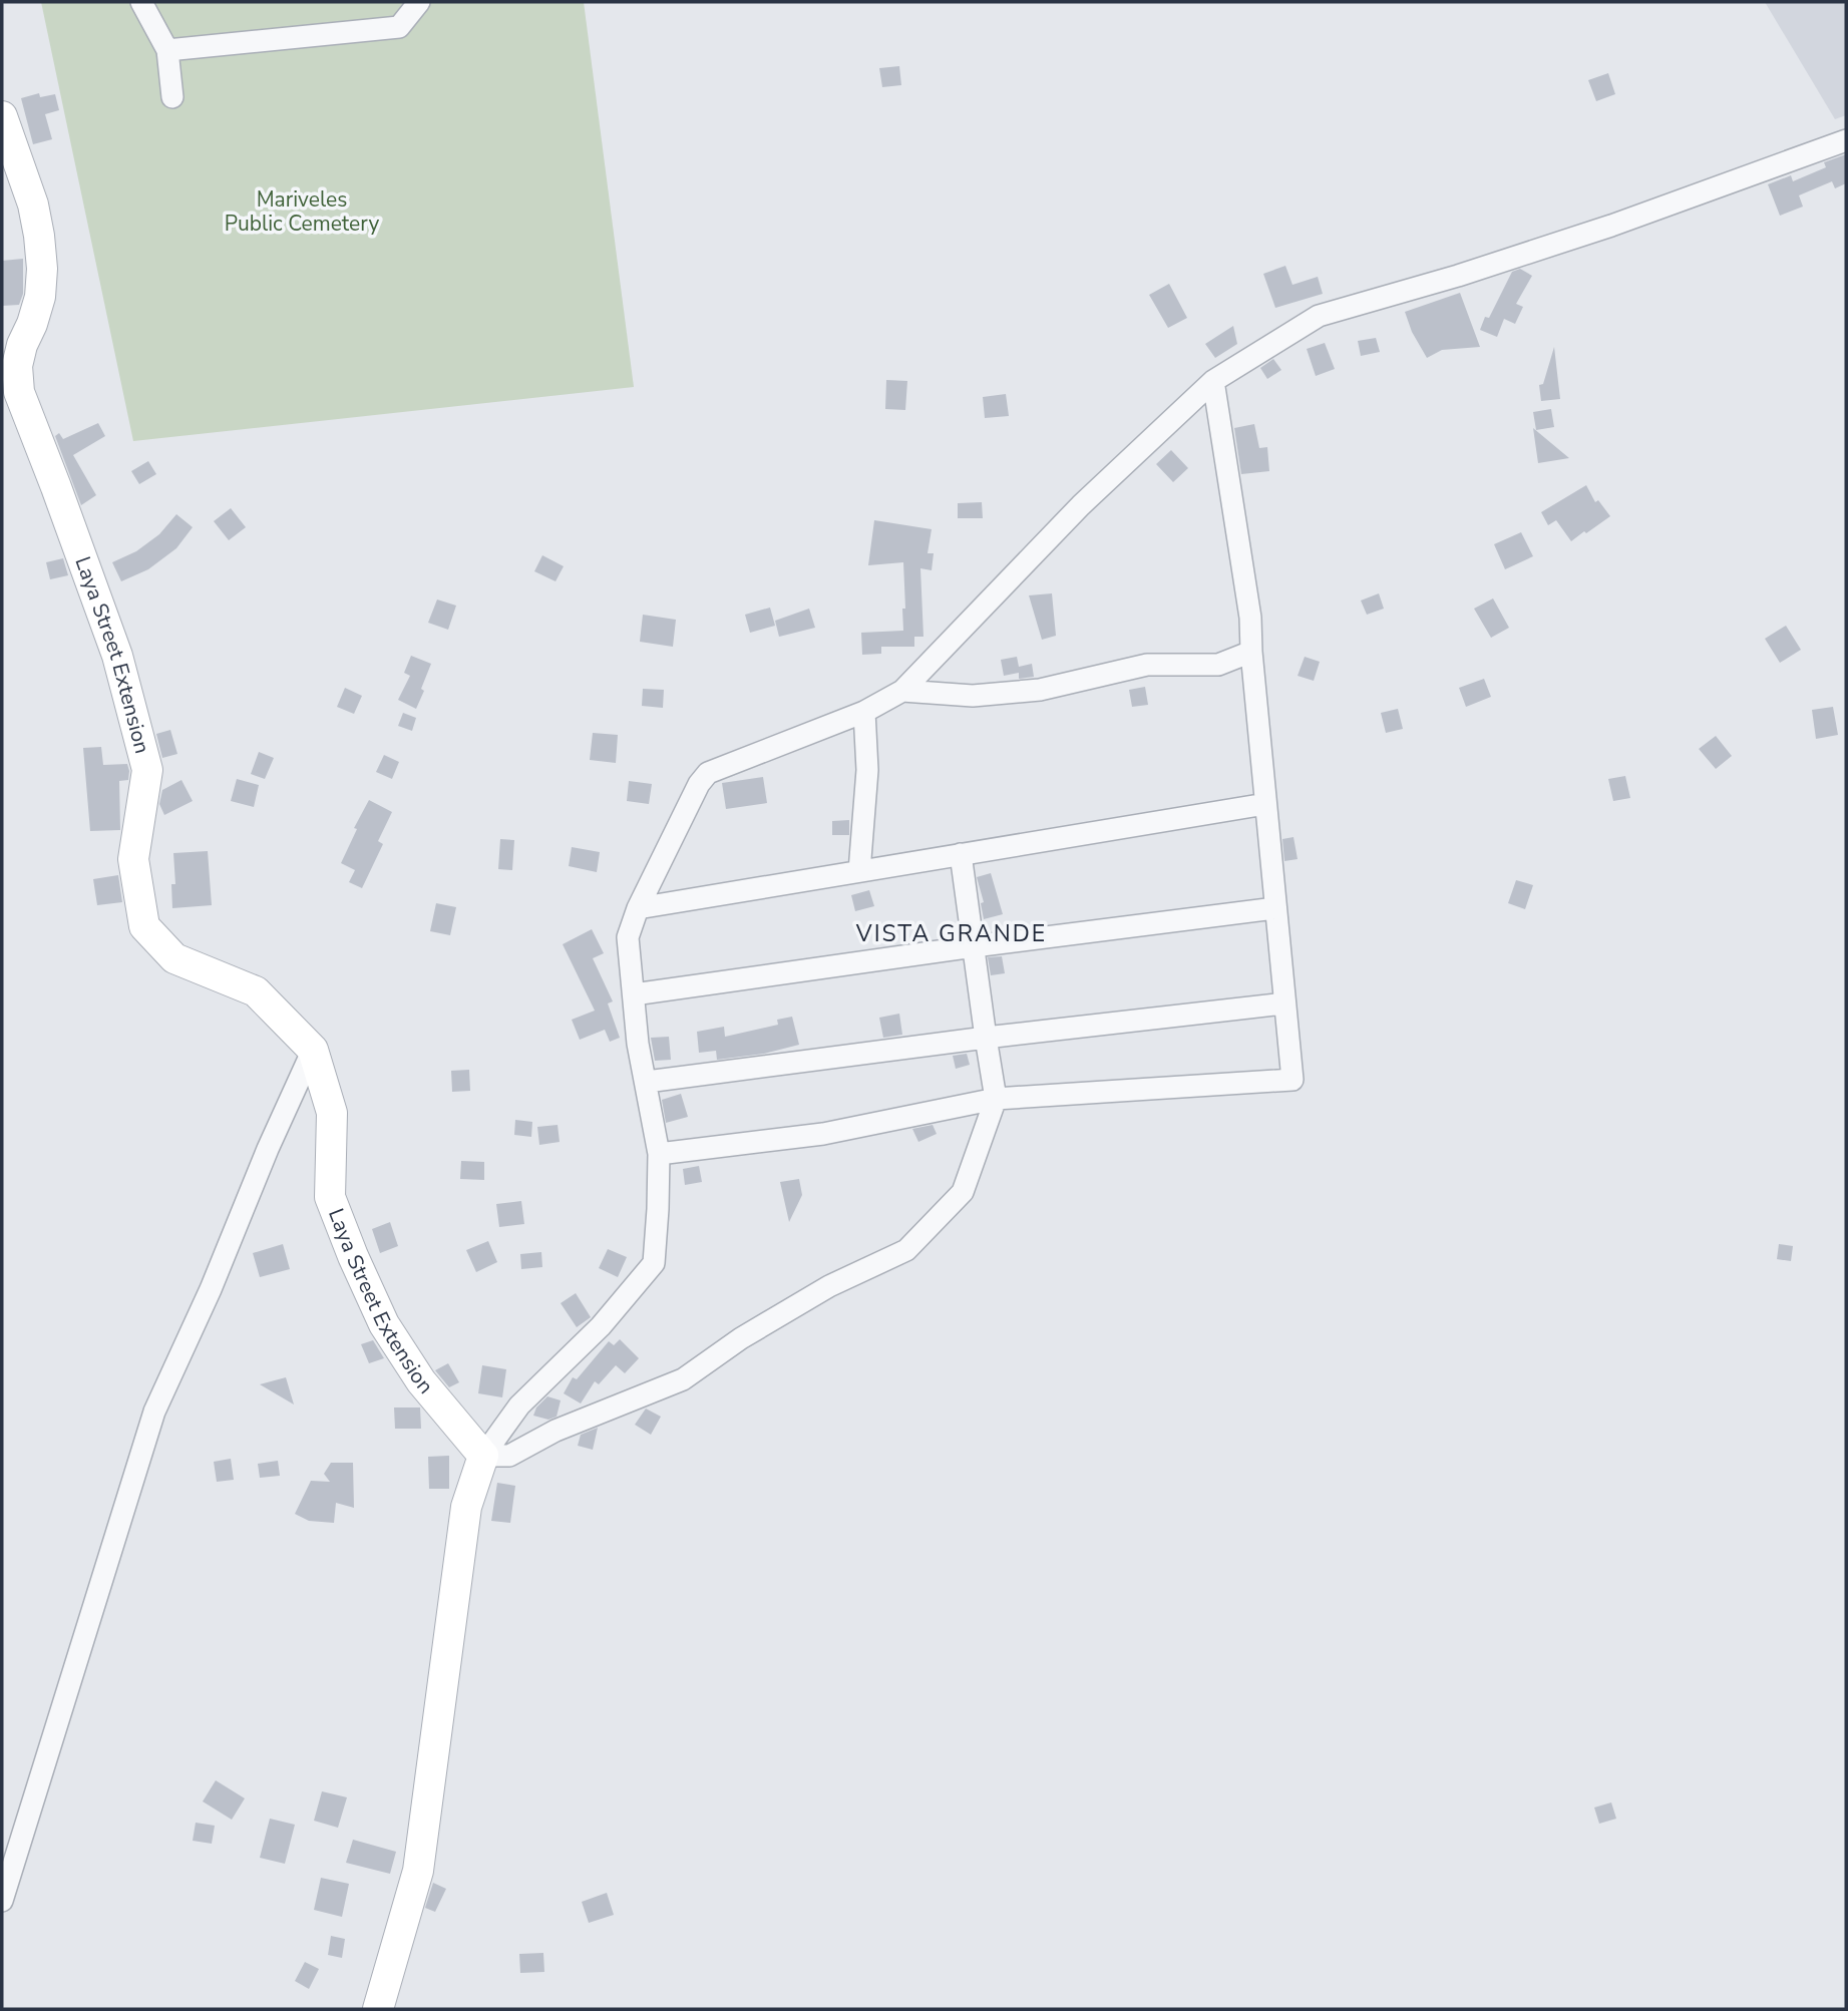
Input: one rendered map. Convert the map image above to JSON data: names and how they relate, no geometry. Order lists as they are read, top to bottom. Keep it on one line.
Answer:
{"streets":{"street":["Laya Street Extension"]},"districts":["VISTA GRANDE"],"parks":["Mariveles Public Cemetery"]}
